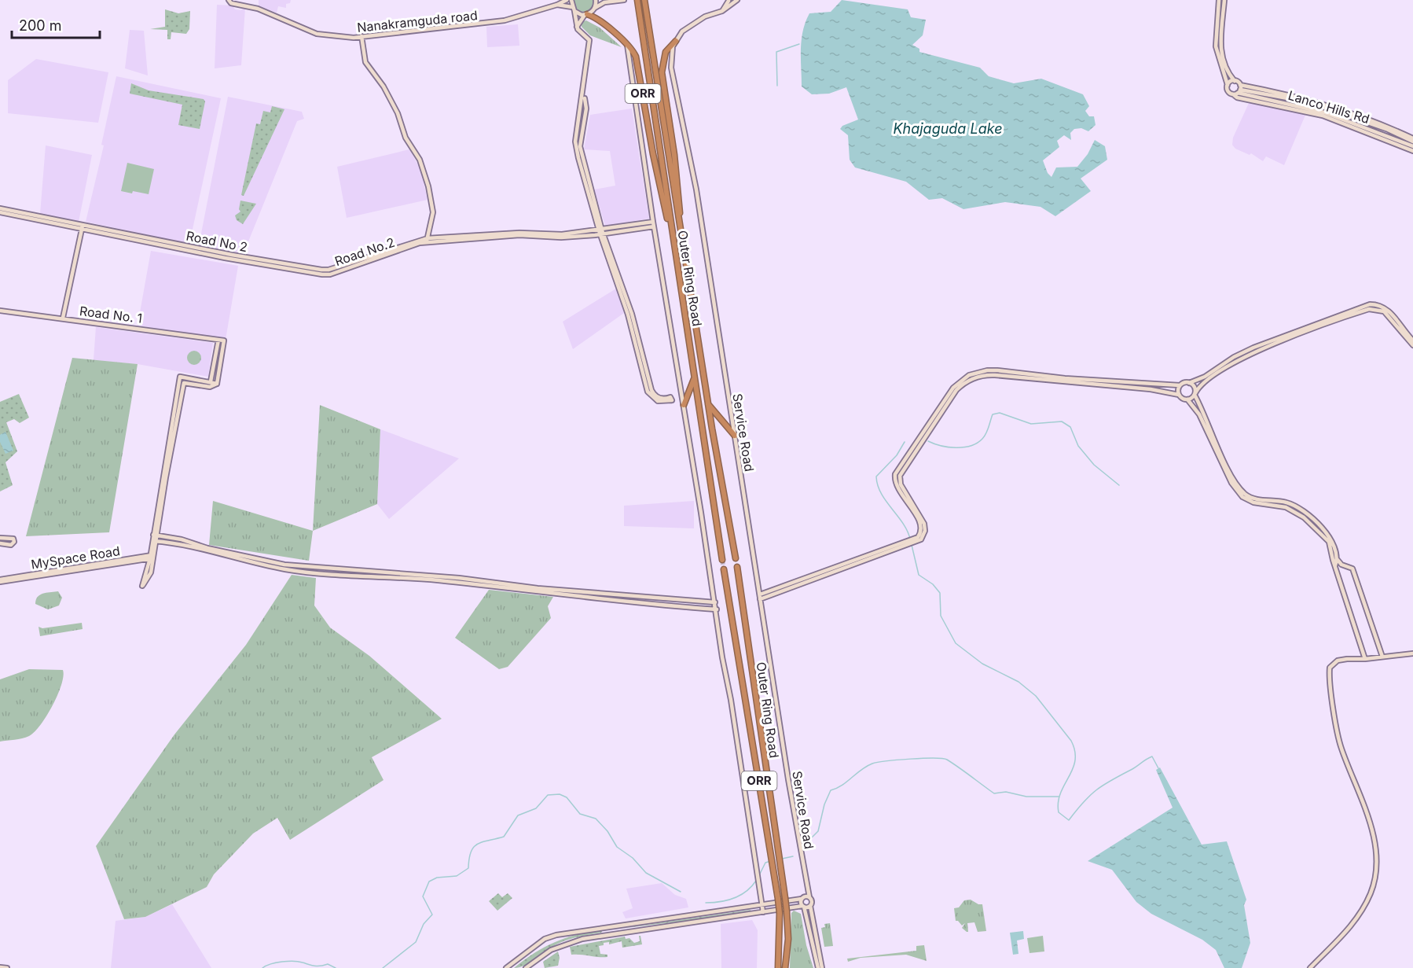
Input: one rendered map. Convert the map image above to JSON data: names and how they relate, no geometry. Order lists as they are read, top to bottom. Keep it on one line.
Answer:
{"streets":{"highway":["ORR","Outer Ring Road"],"main road":["Nanakramguda road","Lanco Hills Rd","Road No 2","Road No.2","Road No. 1","Service Road","MySpace Road"]},"crossings":[["ORR","Outer Ring Road"],["ORR","Service Road"],["Road No 2","Road No.2"]],"water":["Khajaguda Lake"],"scale_bar":"200 m"}
